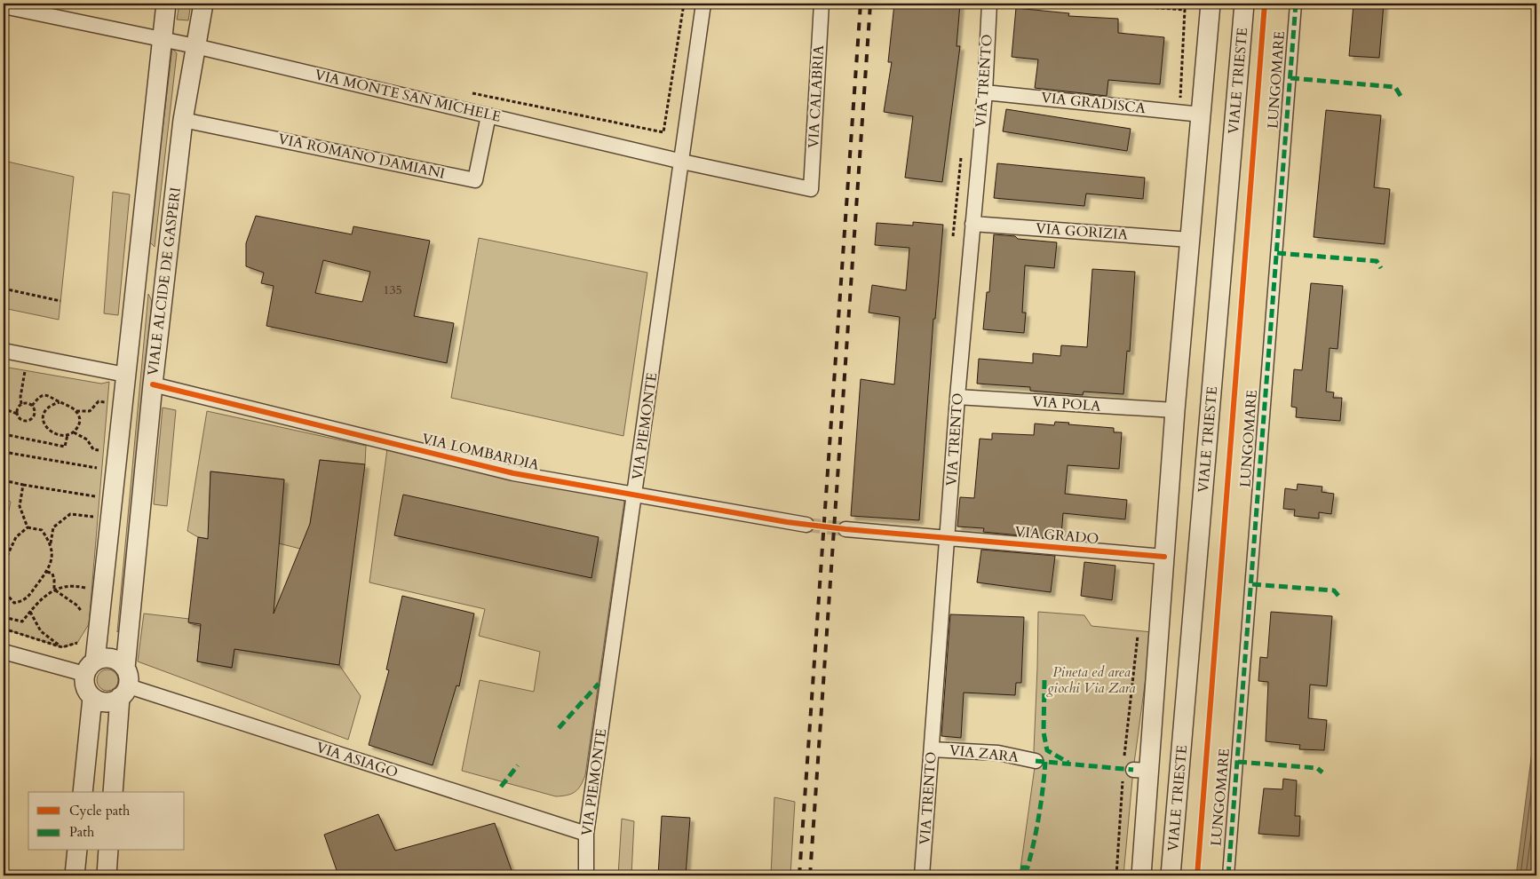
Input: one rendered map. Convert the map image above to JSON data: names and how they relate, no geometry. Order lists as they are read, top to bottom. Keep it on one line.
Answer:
{"streets":{"street":["LUNGOMARE","VIA TRENTO","VIALE TRIESTE","VIA MONTE SAN MICHELE","VIA CALABRIA","VIA GRADISCA","VIA ROMANO DAMIANI","VIA GORIZIA","VIALE ALCIDE DE GASPERI","VIA POLA","VIA PIEMONTE","VIA LOMBARDIA","VIA GRADO","VIA ZARA","VIA ASIAGO"]},"crossings":[["VIA TRENTO","VIA GRADISCA"],["VIA TRENTO","VIA GORIZIA"],["VIA TRENTO","VIA POLA"],["VIA TRENTO","VIA GRADO"],["VIA TRENTO","VIA ZARA"],["VIALE TRIESTE","VIA GRADISCA"],["VIALE TRIESTE","VIA GORIZIA"],["VIALE TRIESTE","VIA POLA"],["VIALE TRIESTE","VIA GRADO"],["VIA MONTE SAN MICHELE","VIA CALABRIA"],["VIA MONTE SAN MICHELE","VIA ROMANO DAMIANI"],["VIA MONTE SAN MICHELE","VIALE ALCIDE DE GASPERI"],["VIA MONTE SAN MICHELE","VIA PIEMONTE"],["VIA ROMANO DAMIANI","VIALE ALCIDE DE GASPERI"],["VIALE ALCIDE DE GASPERI","VIA LOMBARDIA"],["VIALE ALCIDE DE GASPERI","VIA ASIAGO"],["VIA PIEMONTE","VIA LOMBARDIA"],["VIA PIEMONTE","VIA ASIAGO"]],"parks":["Pineta ed area giochi Via Zara"],"house_numbers":["135"],"legend":["Cycle path","Path"]}
